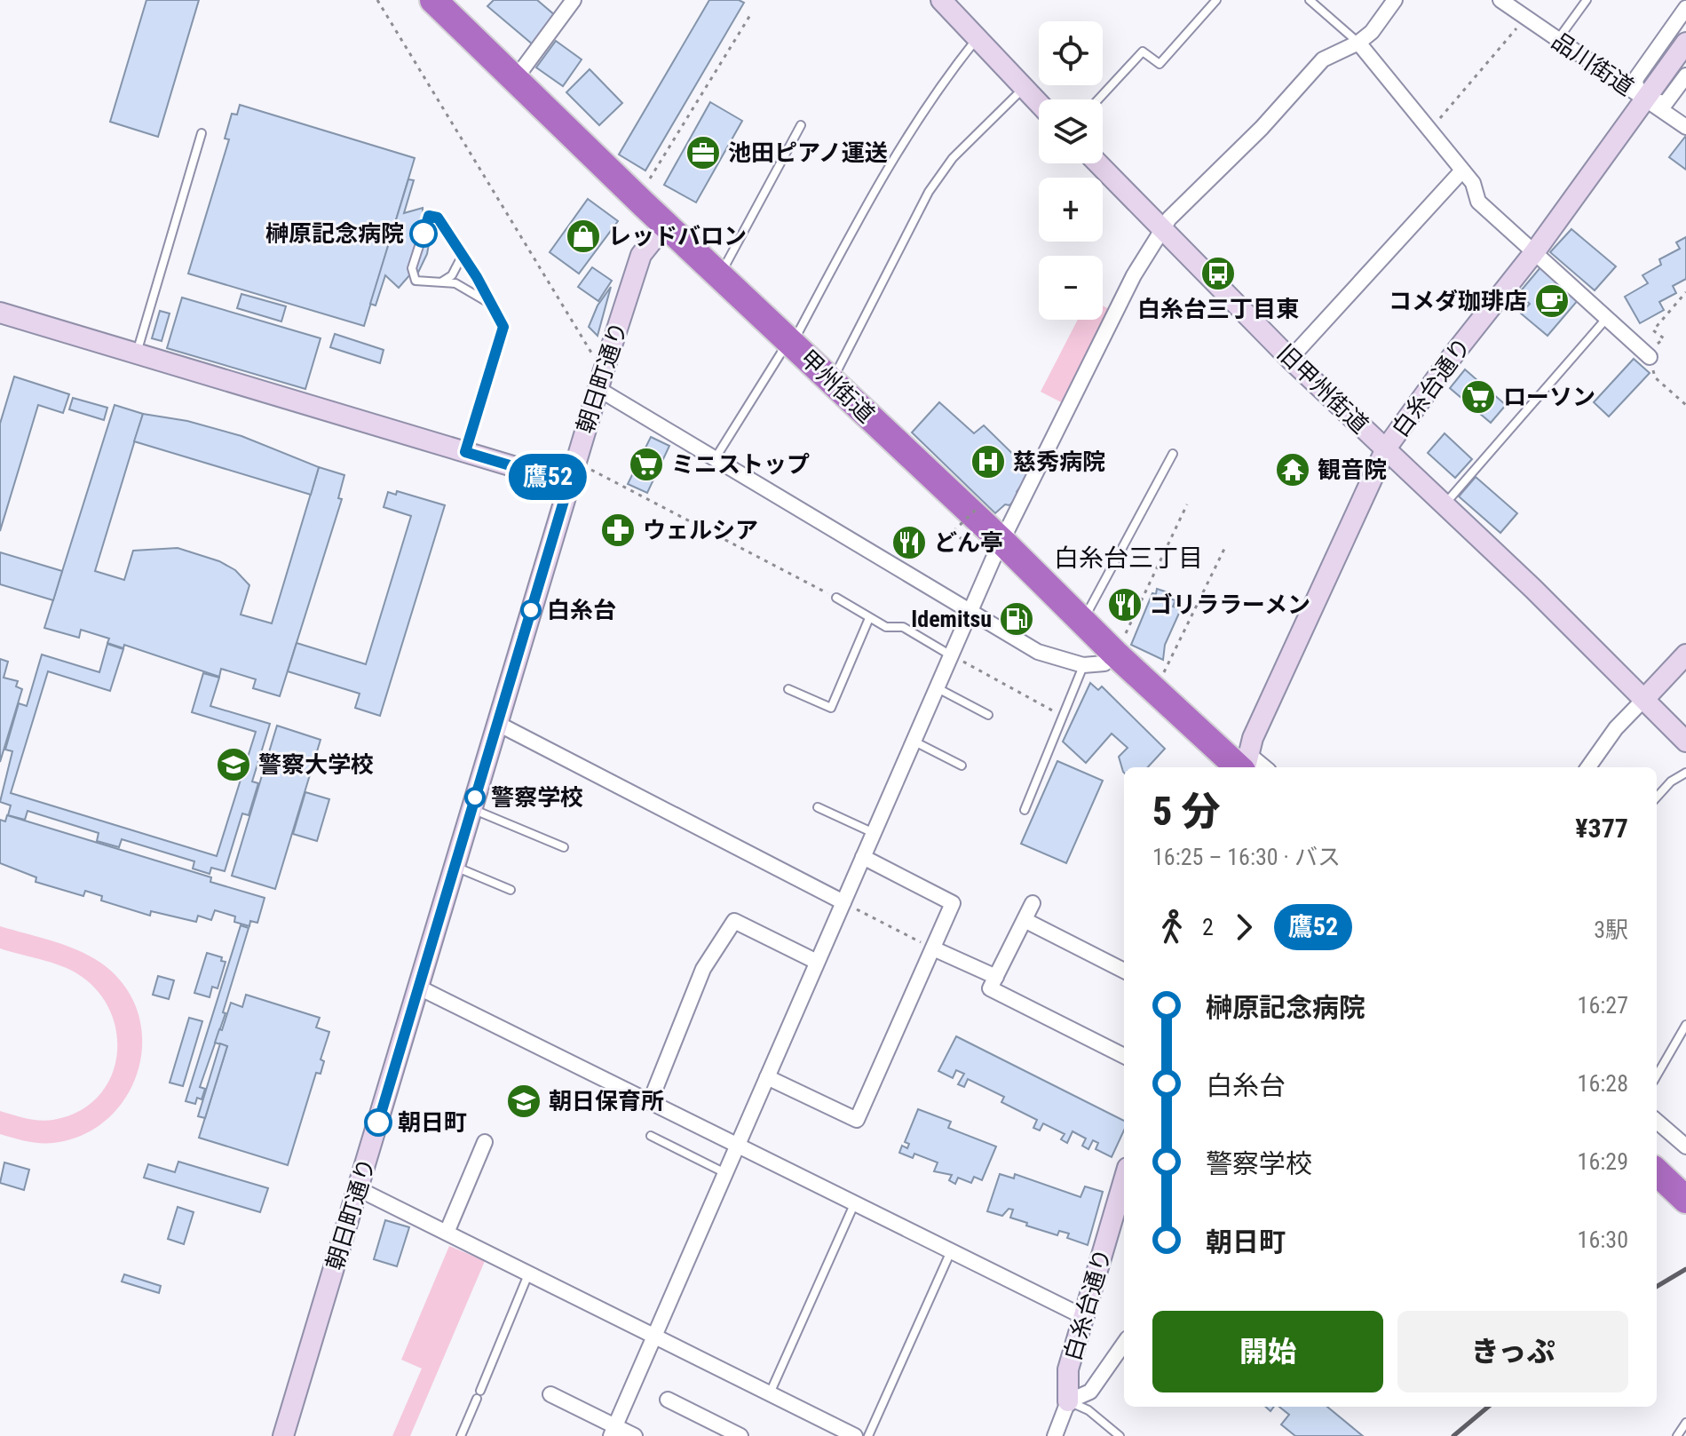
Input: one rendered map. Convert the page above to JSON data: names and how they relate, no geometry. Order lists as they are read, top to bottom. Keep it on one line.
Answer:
{"streets":{"highway":["甲州街道"],"street":["品川街道","朝日町通り","白糸台通り","旧甲州街道"]},"crossings":[["品川街道","白糸台通り"],["朝日町通り","甲州街道"],["甲州街道","白糸台通り"],["白糸台通り","旧甲州街道"]],"districts":["白糸台三丁目"],"places":{"office":["池田ピアノ運送"],"other":["榊原記念病院","白糸台","警察学校","朝日町"],"shop":["レッドバロン"],"bus stop":["白糸台三丁目東"],"cafe":["コメダ珈琲店"],"supermarket":["ローソン","ミニストップ"],"hospital":["慈秀病院"],"temple":["観音院"],"pharmacy":["ウェルシア"],"restaurant":["どん亭","ゴリララーメン"],"fuel station":["Idemitsu"],"school or university":["警察大学校","朝日保育所"]},"lines":["bus line 鷹52"],"page":{"on_map":"鷹52","map_buttons":["+","−"],"heading":["5 分","16:25 – 16:30 · バス","¥377"],"legs":["2","鷹52","3駅"],"list":[{"name":"榊原記念病院","value":"16:27"},{"name":"白糸台","value":"16:28"},{"name":"警察学校","value":"16:29"},{"name":"朝日町","value":"16:30"}],"buttons":["開始","きっぷ"]}}
